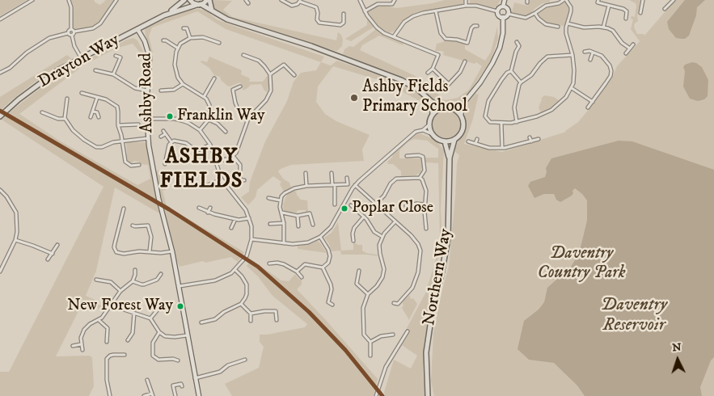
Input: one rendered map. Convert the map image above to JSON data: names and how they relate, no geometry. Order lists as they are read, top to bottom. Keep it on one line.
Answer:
{"streets":{"main road":["Drayton Way","Northern Way"],"street":["Ashby Road"]},"crossings":[["Drayton Way","Ashby Road"]],"districts":["ASHBY FIELDS"],"water":["Daventry Reservoir"],"parks":["Daventry Country Park"],"places":["Ashby Fields Primary School","Franklin Way","Poplar Close","New Forest Way"],"north":"top"}
